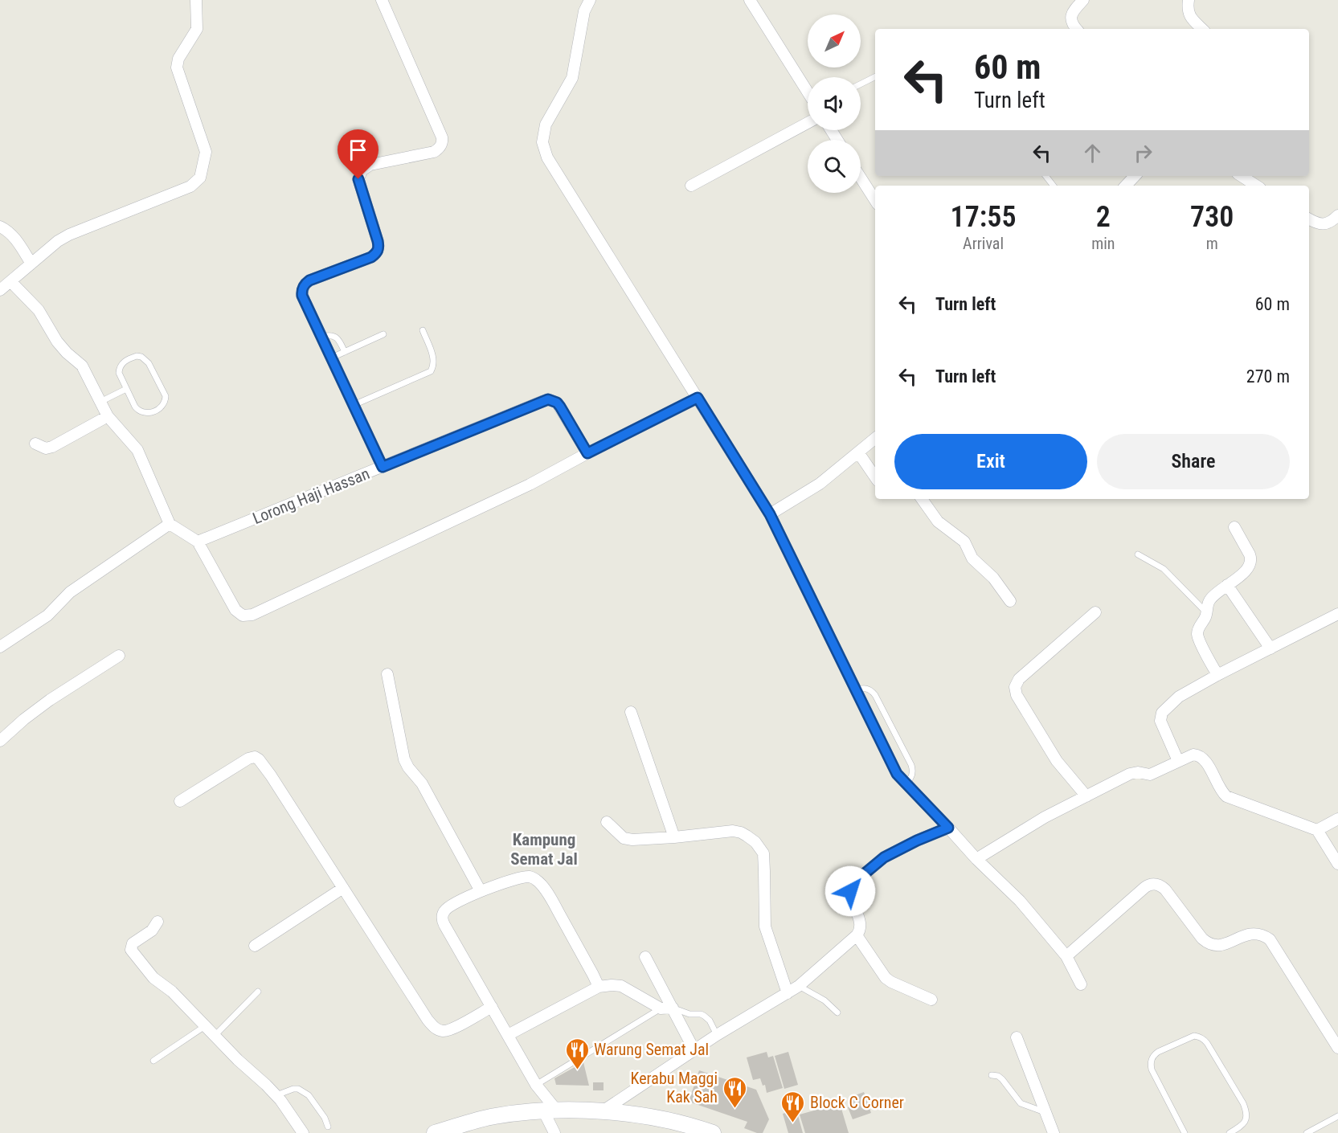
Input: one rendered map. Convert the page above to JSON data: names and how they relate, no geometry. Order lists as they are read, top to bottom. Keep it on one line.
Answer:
{"streets":{"street":["Lorong Haji Hassan"]},"districts":["Kampung Semat Jal"],"places":{"restaurant":["Warung Semat Jal","Kerabu Maggi Kak Sah","Block C Corner"]},"north":"top right","page":{"turn":["60 m","Turn left"],"eta":["17:55","Arrival","2","min","730","m"],"list":[{"name":"Turn left","value":"60 m"},{"name":"Turn left","value":"270 m"}],"buttons":["Exit","Share"]}}
